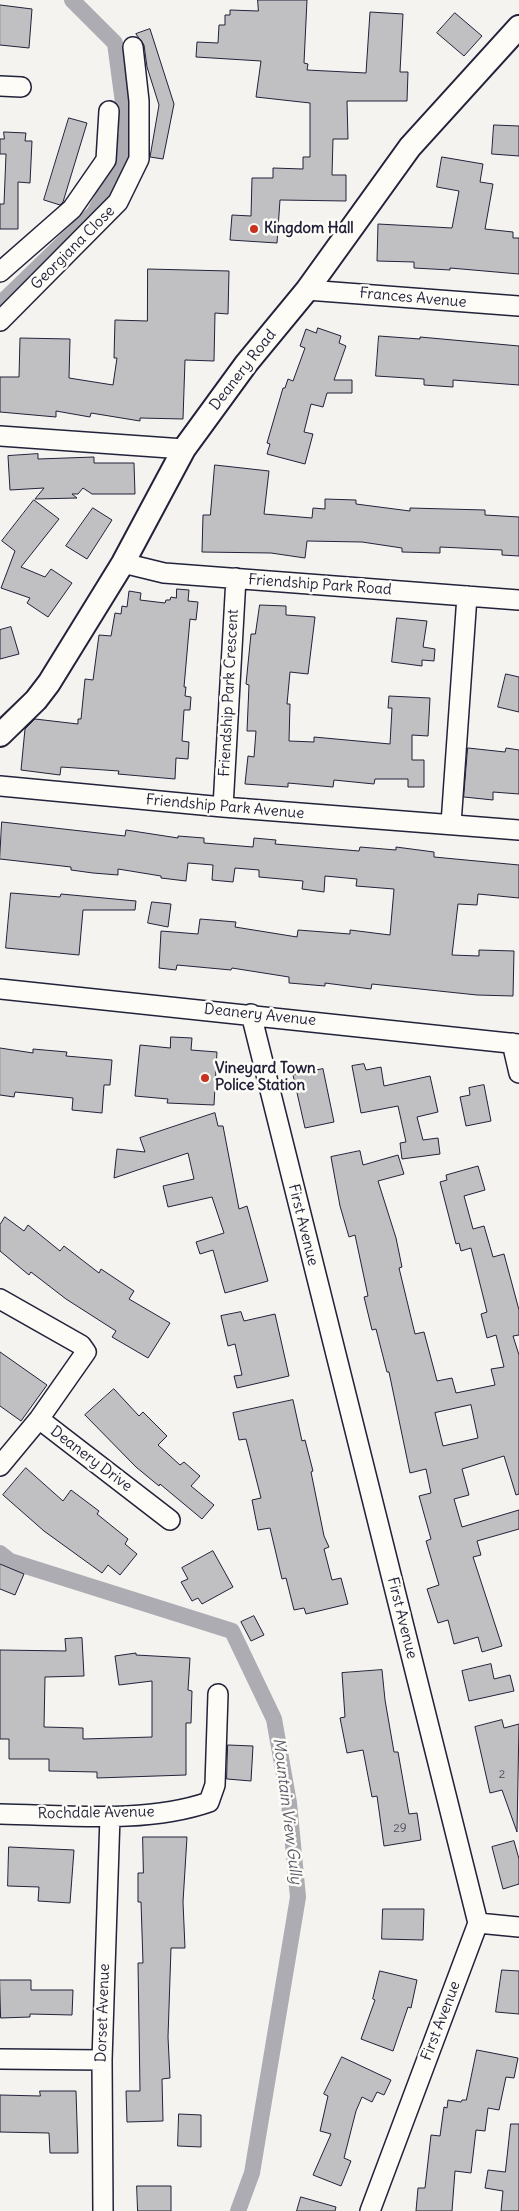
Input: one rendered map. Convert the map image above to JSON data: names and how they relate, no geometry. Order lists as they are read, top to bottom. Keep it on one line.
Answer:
{"streets":{"street":["Georgiana Close","Frances Avenue","Deanery Road","Friendship Park Road","Friendship Park Crescent","Friendship Park Avenue","Deanery Avenue","First Avenue","Deanery Drive","Rochdale Avenue","Dorset Avenue"]},"crossings":[["Frances Avenue","Deanery Road"],["Deanery Road","Friendship Park Road"],["Friendship Park Road","Friendship Park Crescent"],["Friendship Park Crescent","Friendship Park Avenue"],["Deanery Avenue","First Avenue"],["Rochdale Avenue","Dorset Avenue"]],"water":["Mountain View Gully"],"places":["Kingdom Hall","Vineyard Town Police Station"],"house_numbers":["2","29"]}
